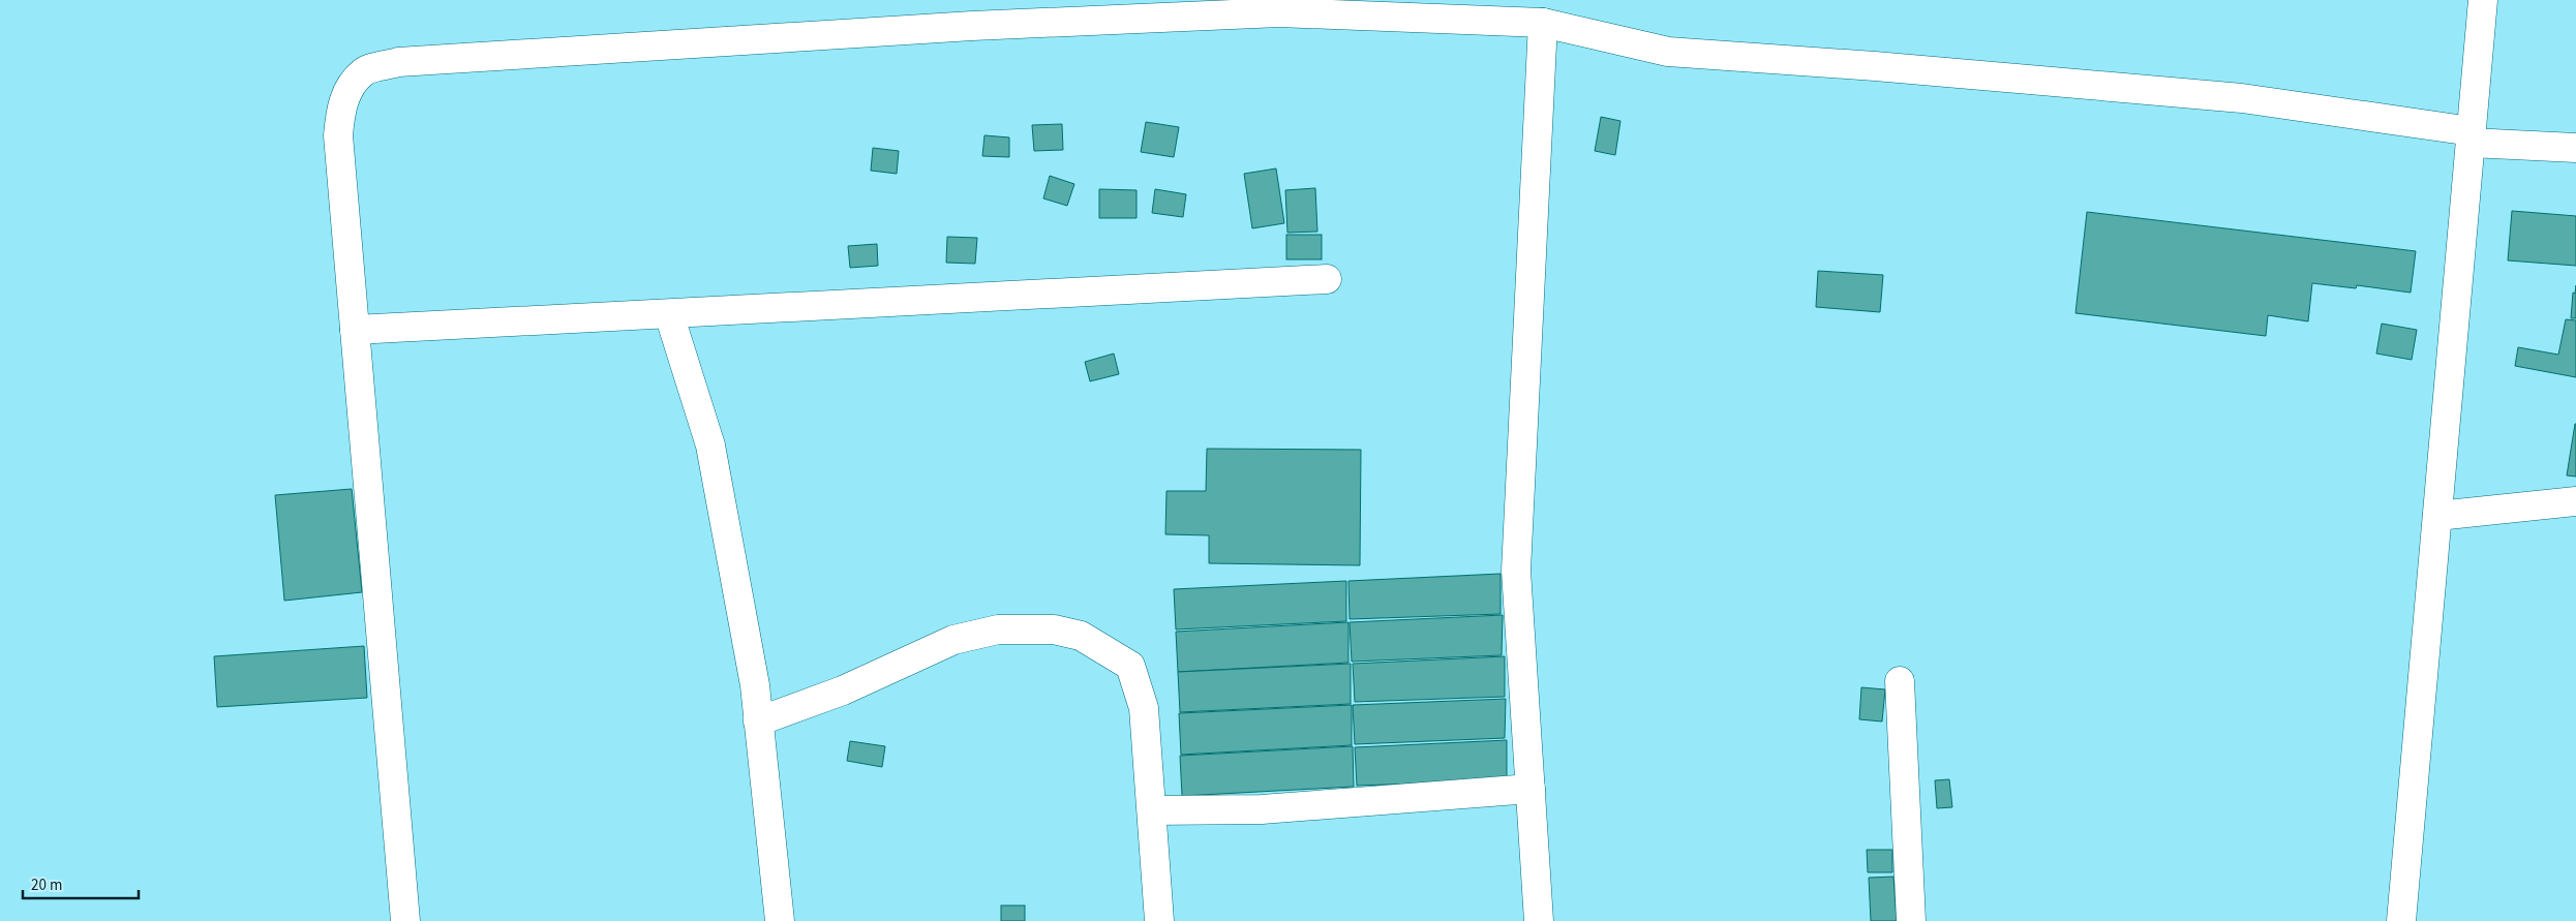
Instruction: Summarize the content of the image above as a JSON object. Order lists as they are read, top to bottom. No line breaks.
{"scale_bar":"20 m"}
